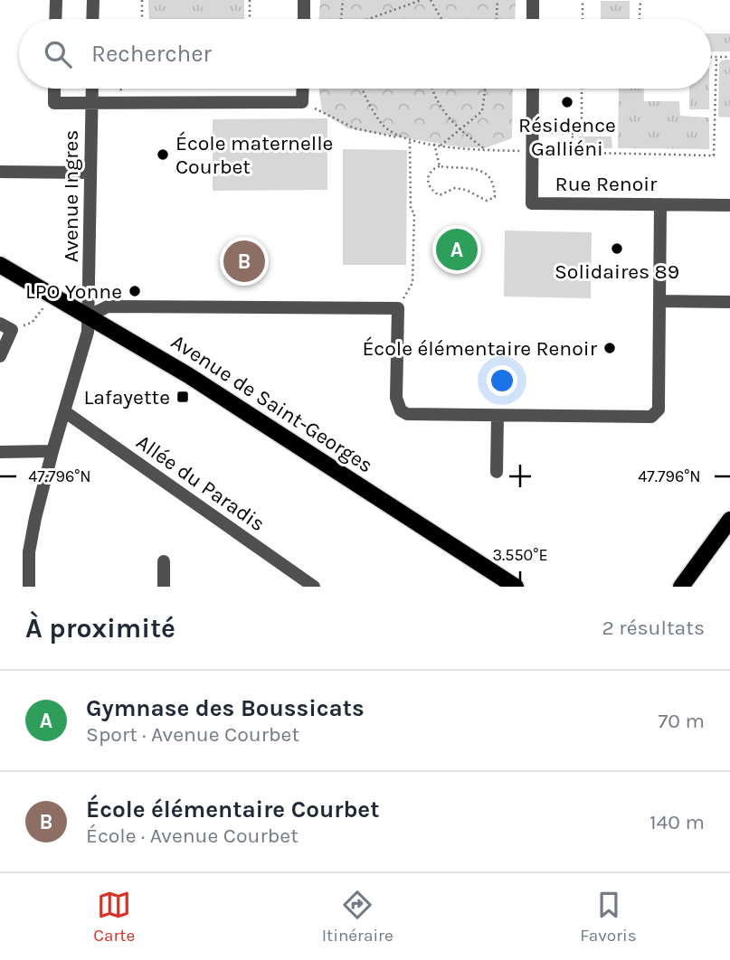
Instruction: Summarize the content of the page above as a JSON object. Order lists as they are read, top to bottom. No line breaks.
{"streets":{"main road":["Avenue de Saint-Georges"],"street":["Rue Renoir","Avenue Ingres","Allée du Paradis"]},"crossings":[["Avenue Ingres","Avenue de Saint-Georges"],["Avenue Ingres","Allée du Paradis"]],"places":{"other":["Résidence Galliéni","École maternelle Courbet","Solidaires 89","LPO Yonne","École élémentaire Renoir"],"transit":["Lafayette"]},"page":{"search":"Rechercher","pins":["A","B"],"heading":["À proximité","2 résultats"],"list":[{"mark":"A","name":"Gymnase des Boussicats","note":"Sport · Avenue Courbet","value":"70 m"},{"mark":"B","name":"École élémentaire Courbet","note":"École · Avenue Courbet","value":"140 m"}],"nav":["Carte","Itinéraire","Favoris"]},"coordinates":["47.796°N","3.550°E"]}
